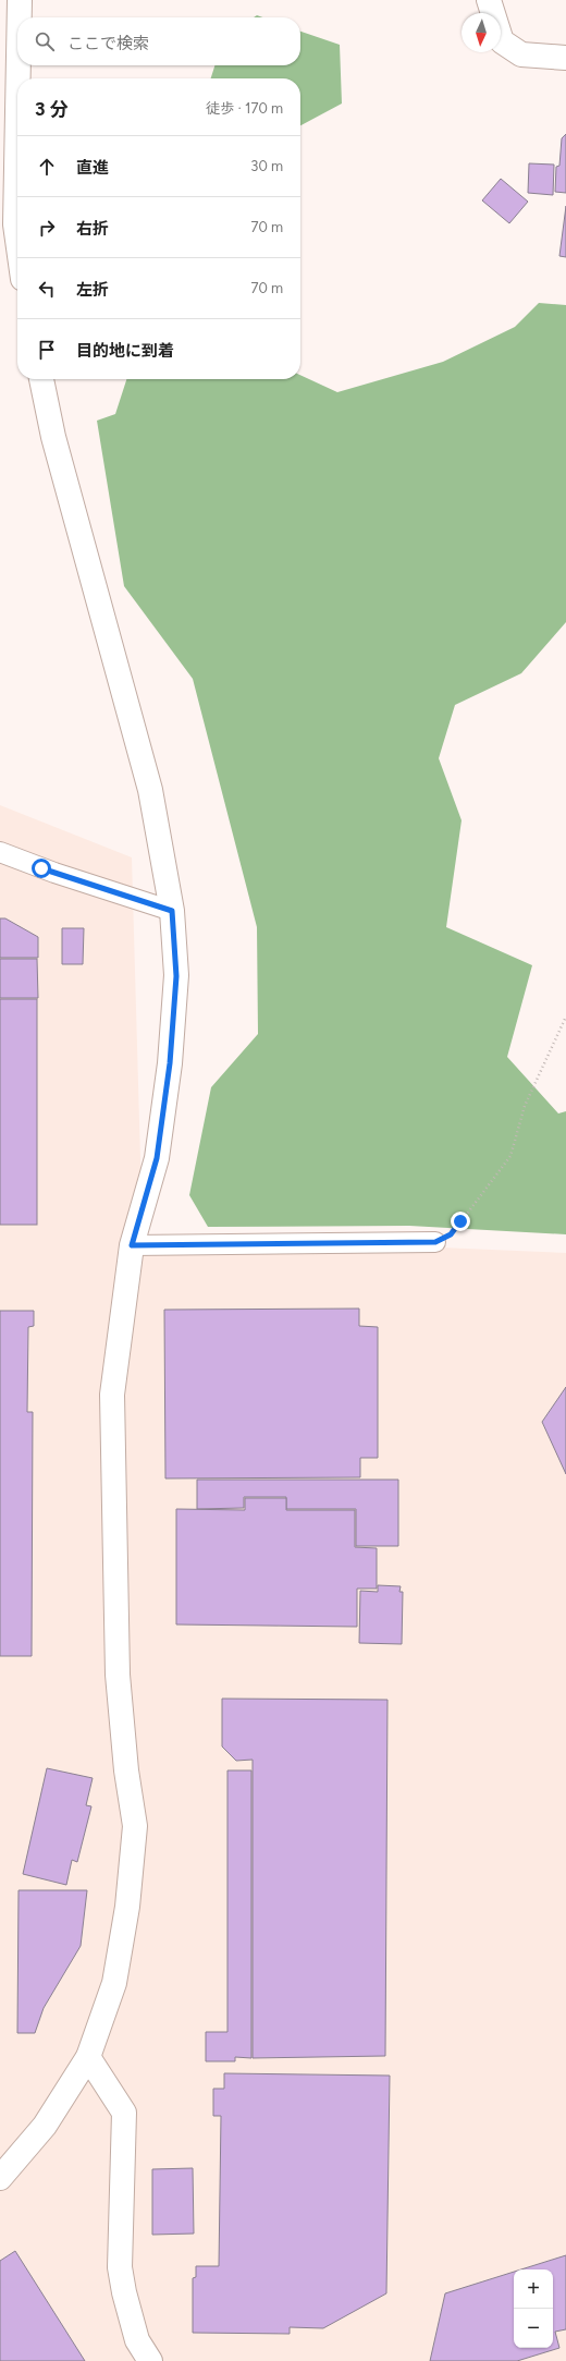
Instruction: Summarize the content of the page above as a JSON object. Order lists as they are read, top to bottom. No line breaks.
{"north":"bottom","page":{"search":"ここで検索","heading":["3 分","徒歩 · 170 m"],"list":[["直進","30 m"],["右折","70 m"],["左折","70 m"],"目的地に到着"],"map_buttons":["+","−"]}}
